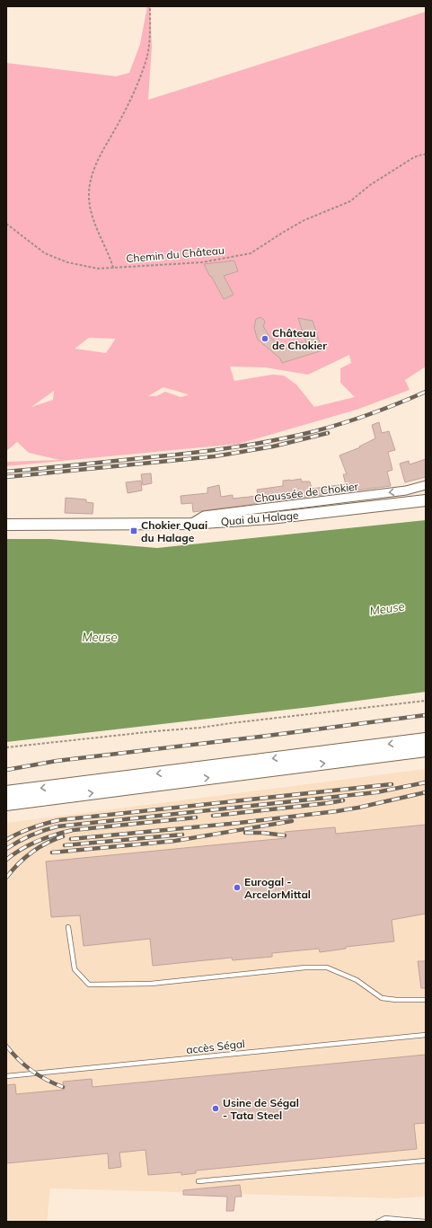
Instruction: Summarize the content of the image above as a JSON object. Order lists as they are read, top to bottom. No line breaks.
{"streets":{"main road":["Quai du Halage"],"street":["Chaussée de Chokier"],"lane":["accès Ségal"],"path":["Chemin du Château"]},"crossings":[["Chaussée de Chokier","Quai du Halage"]],"one_way":["Chaussée de Chokier"],"water":["Meuse"],"places":{"other":["Château de Chokier","Eurogal - ArcelorMittal","Usine de Ségal - Tata Steel"],"transit":["Chokier Quai du Halage"]}}
